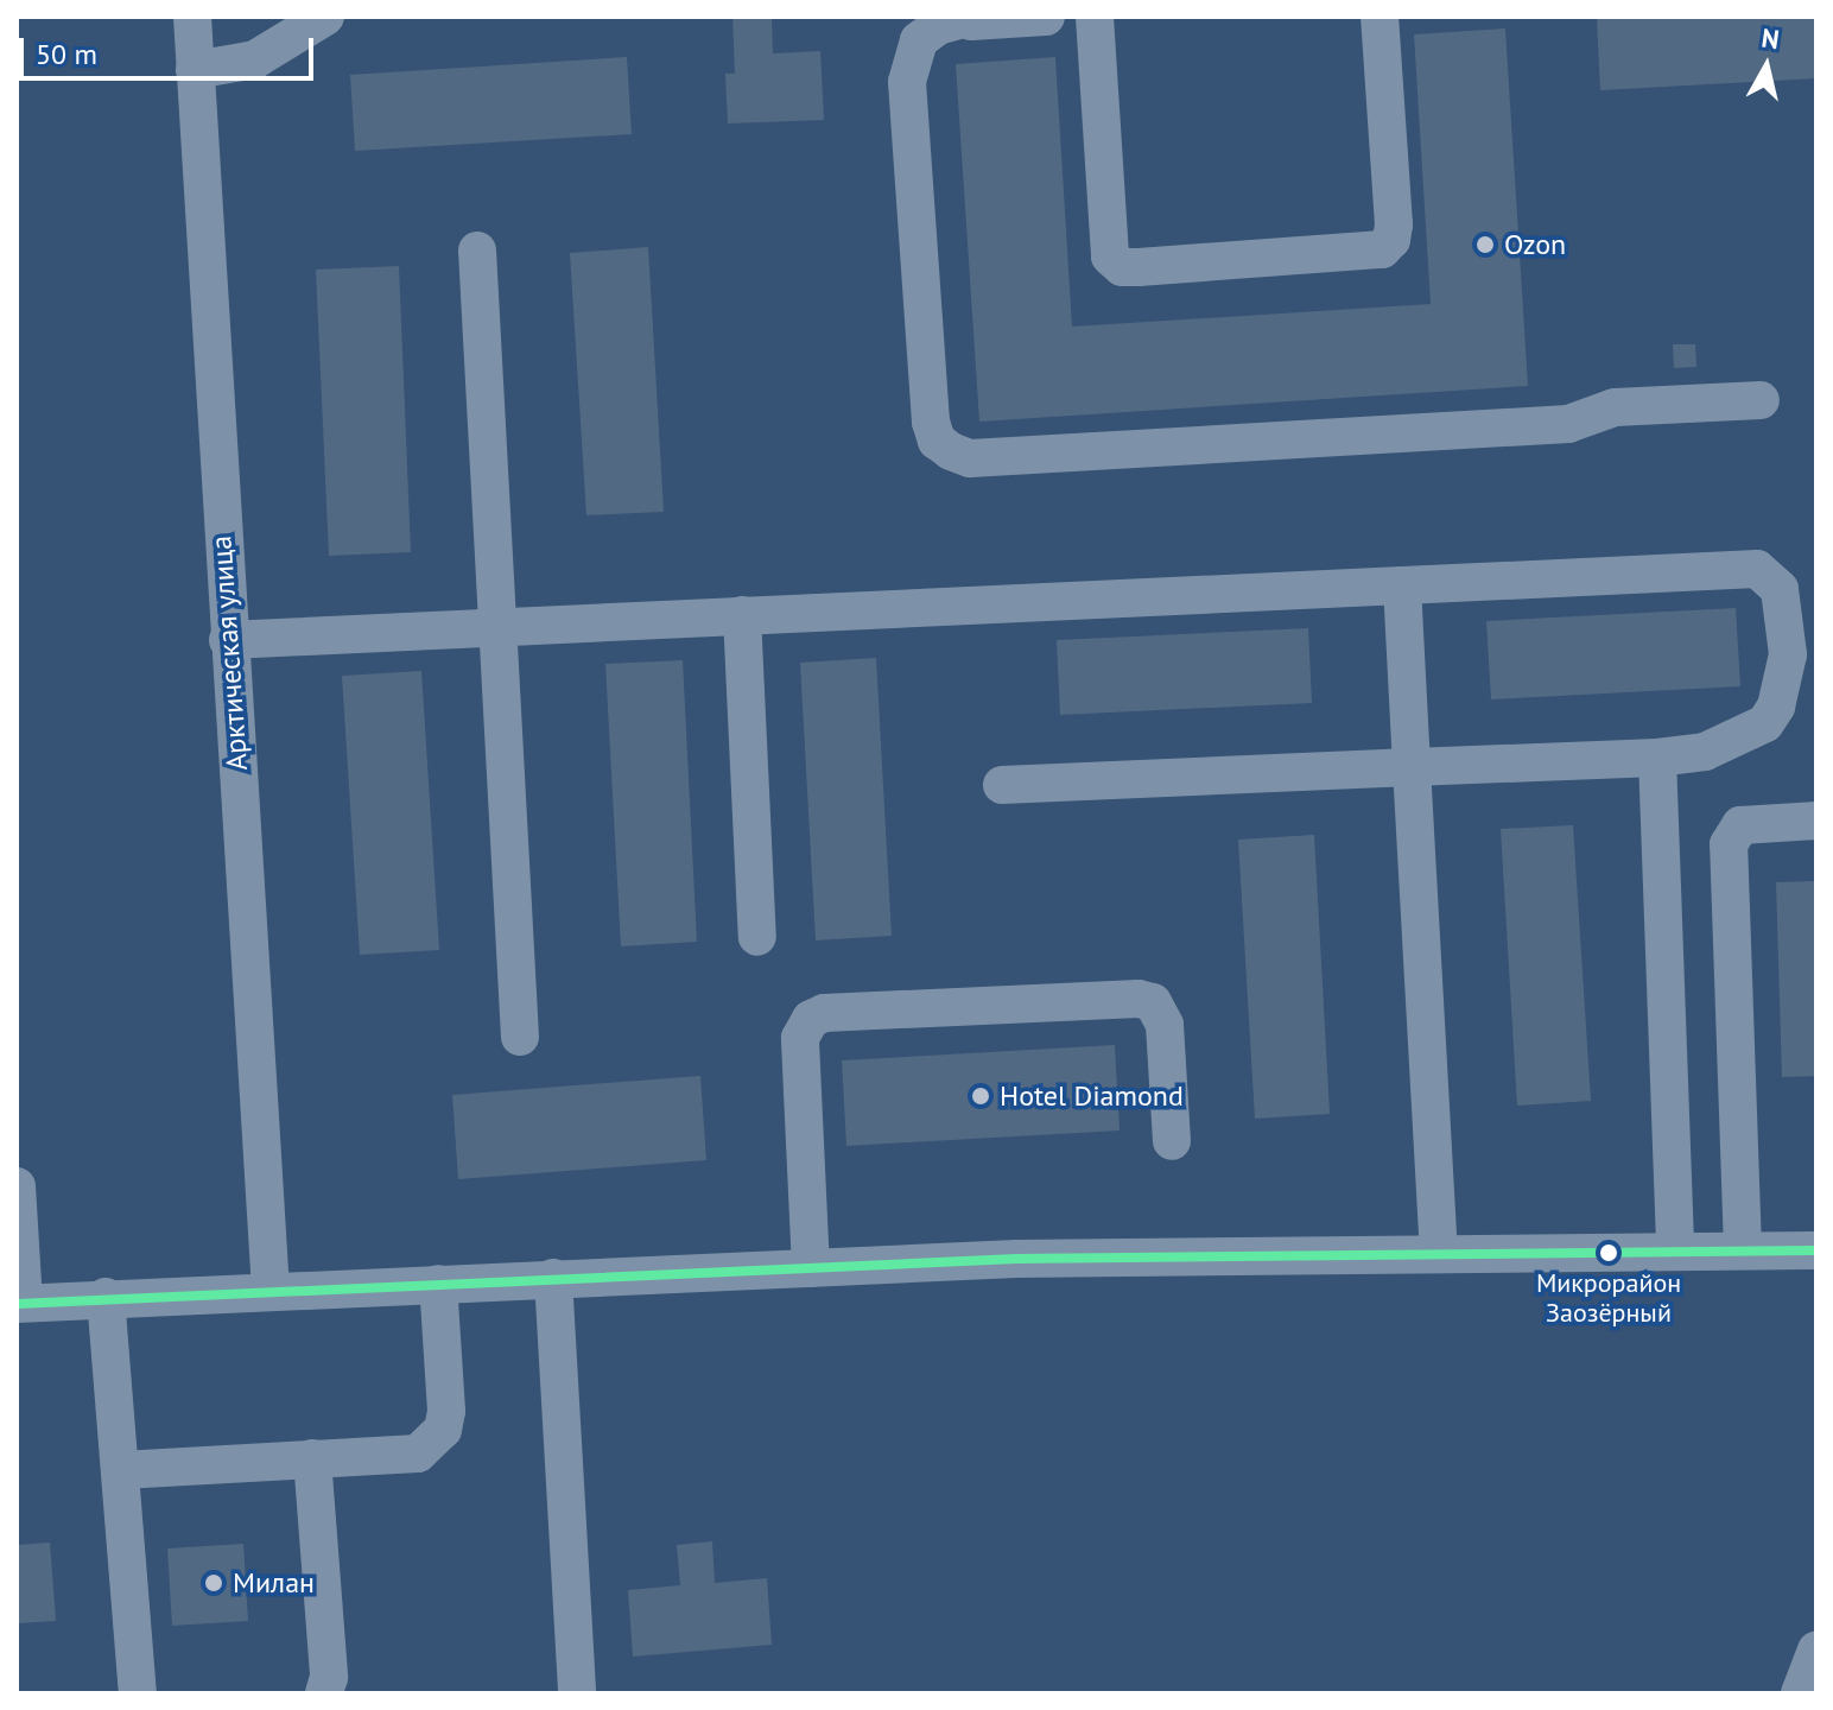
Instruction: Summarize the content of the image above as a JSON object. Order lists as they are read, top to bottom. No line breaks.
{"streets":{"street":["Арктическая улица"]},"places":["Ozon","Hotel Diamond","Микрорайон Заозёрный","Милан"],"scale_bar":"50 m","north":"top"}
